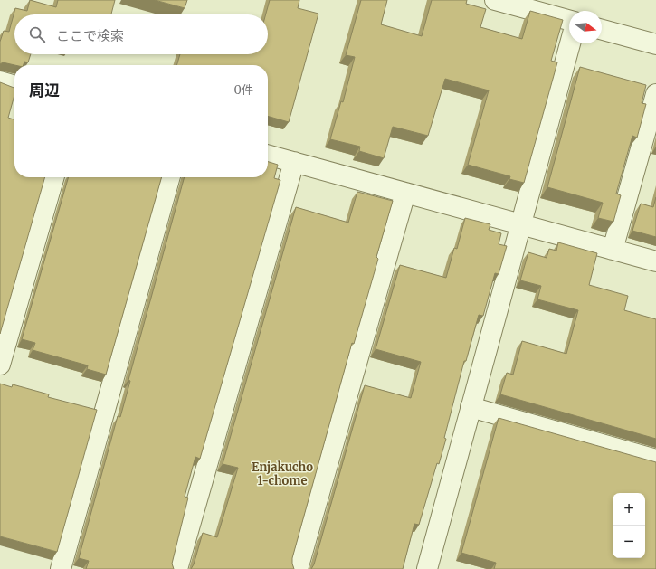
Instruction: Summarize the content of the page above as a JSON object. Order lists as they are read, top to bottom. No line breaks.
{"districts":["Enjakucho 1-chome"],"north":"right","page":{"search":"ここで検索","heading":["周辺","0件"],"map_buttons":["+","−"]}}
